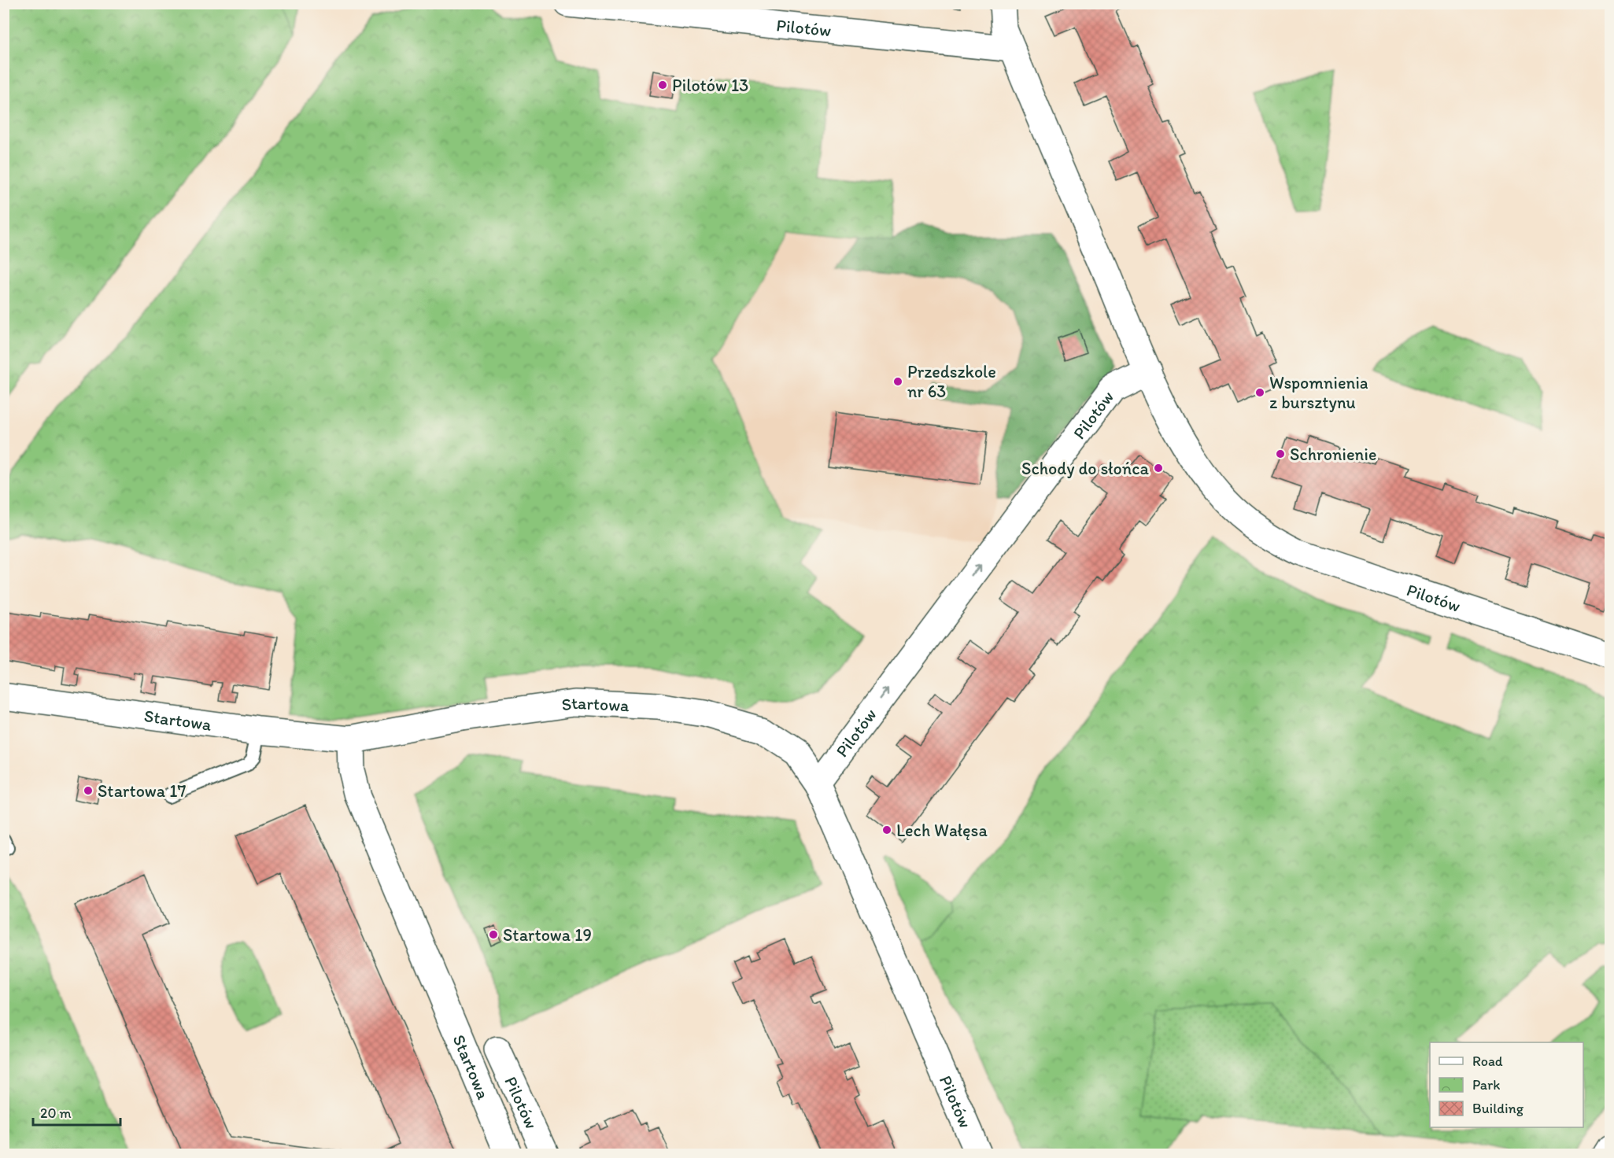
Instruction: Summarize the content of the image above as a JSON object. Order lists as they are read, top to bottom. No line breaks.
{"streets":{"street":["Pilotów","Startowa"]},"crossings":[["Pilotów","Startowa"]],"places":["Pilotów 13","Przedszkole nr 63","Wspomnienia z bursztynu","Schronienie","Schody do słońca","Startowa 17","Lech Wałęsa","Startowa 19"],"legend":["Road","Park","Building"],"scale_bar":"20 m"}
